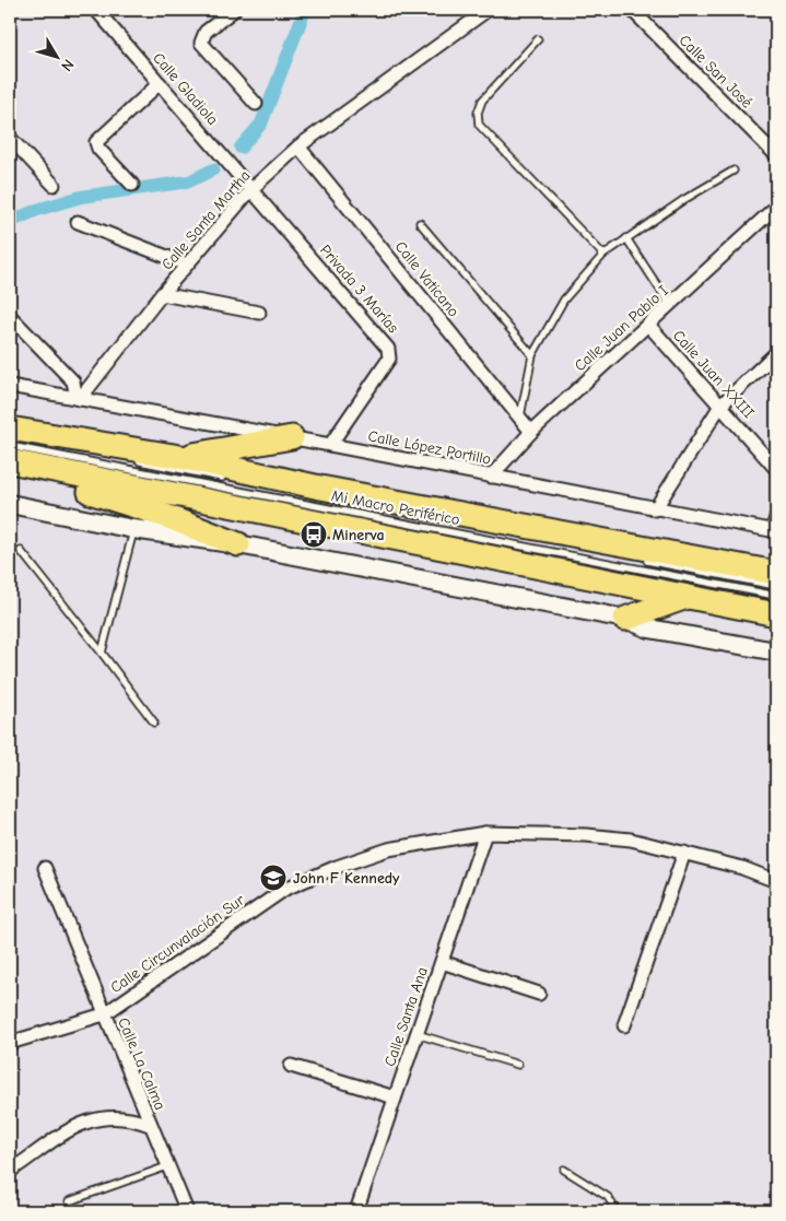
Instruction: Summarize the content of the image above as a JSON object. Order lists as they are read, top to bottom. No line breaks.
{"streets":{"street":["Calle San José","Calle Gladiola","Calle Santa Martha","Calle Vaticano","Privada 3 Marías","Calle Juan Pablo I","Calle Juan XXIII","Calle López Portillo","Calle Circunvalación Sur","Calle Santa Ana","Calle La Calma"],"lane":["Mi Macro Periférico"]},"crossings":[["Calle Gladiola","Calle Santa Martha"],["Calle Gladiola","Privada 3 Marías"],["Calle Santa Martha","Calle Vaticano"],["Calle Santa Martha","Privada 3 Marías"],["Calle Santa Martha","Calle López Portillo"],["Calle Vaticano","Calle Juan Pablo I"],["Privada 3 Marías","Calle López Portillo"],["Calle Juan Pablo I","Calle Juan XXIII"],["Calle Juan Pablo I","Calle López Portillo"],["Calle Circunvalación Sur","Calle Santa Ana"],["Calle Circunvalación Sur","Calle La Calma"]],"places":{"bus stop":["Minerva"],"school or university":["John F Kennedy"]},"north":"bottom right"}
